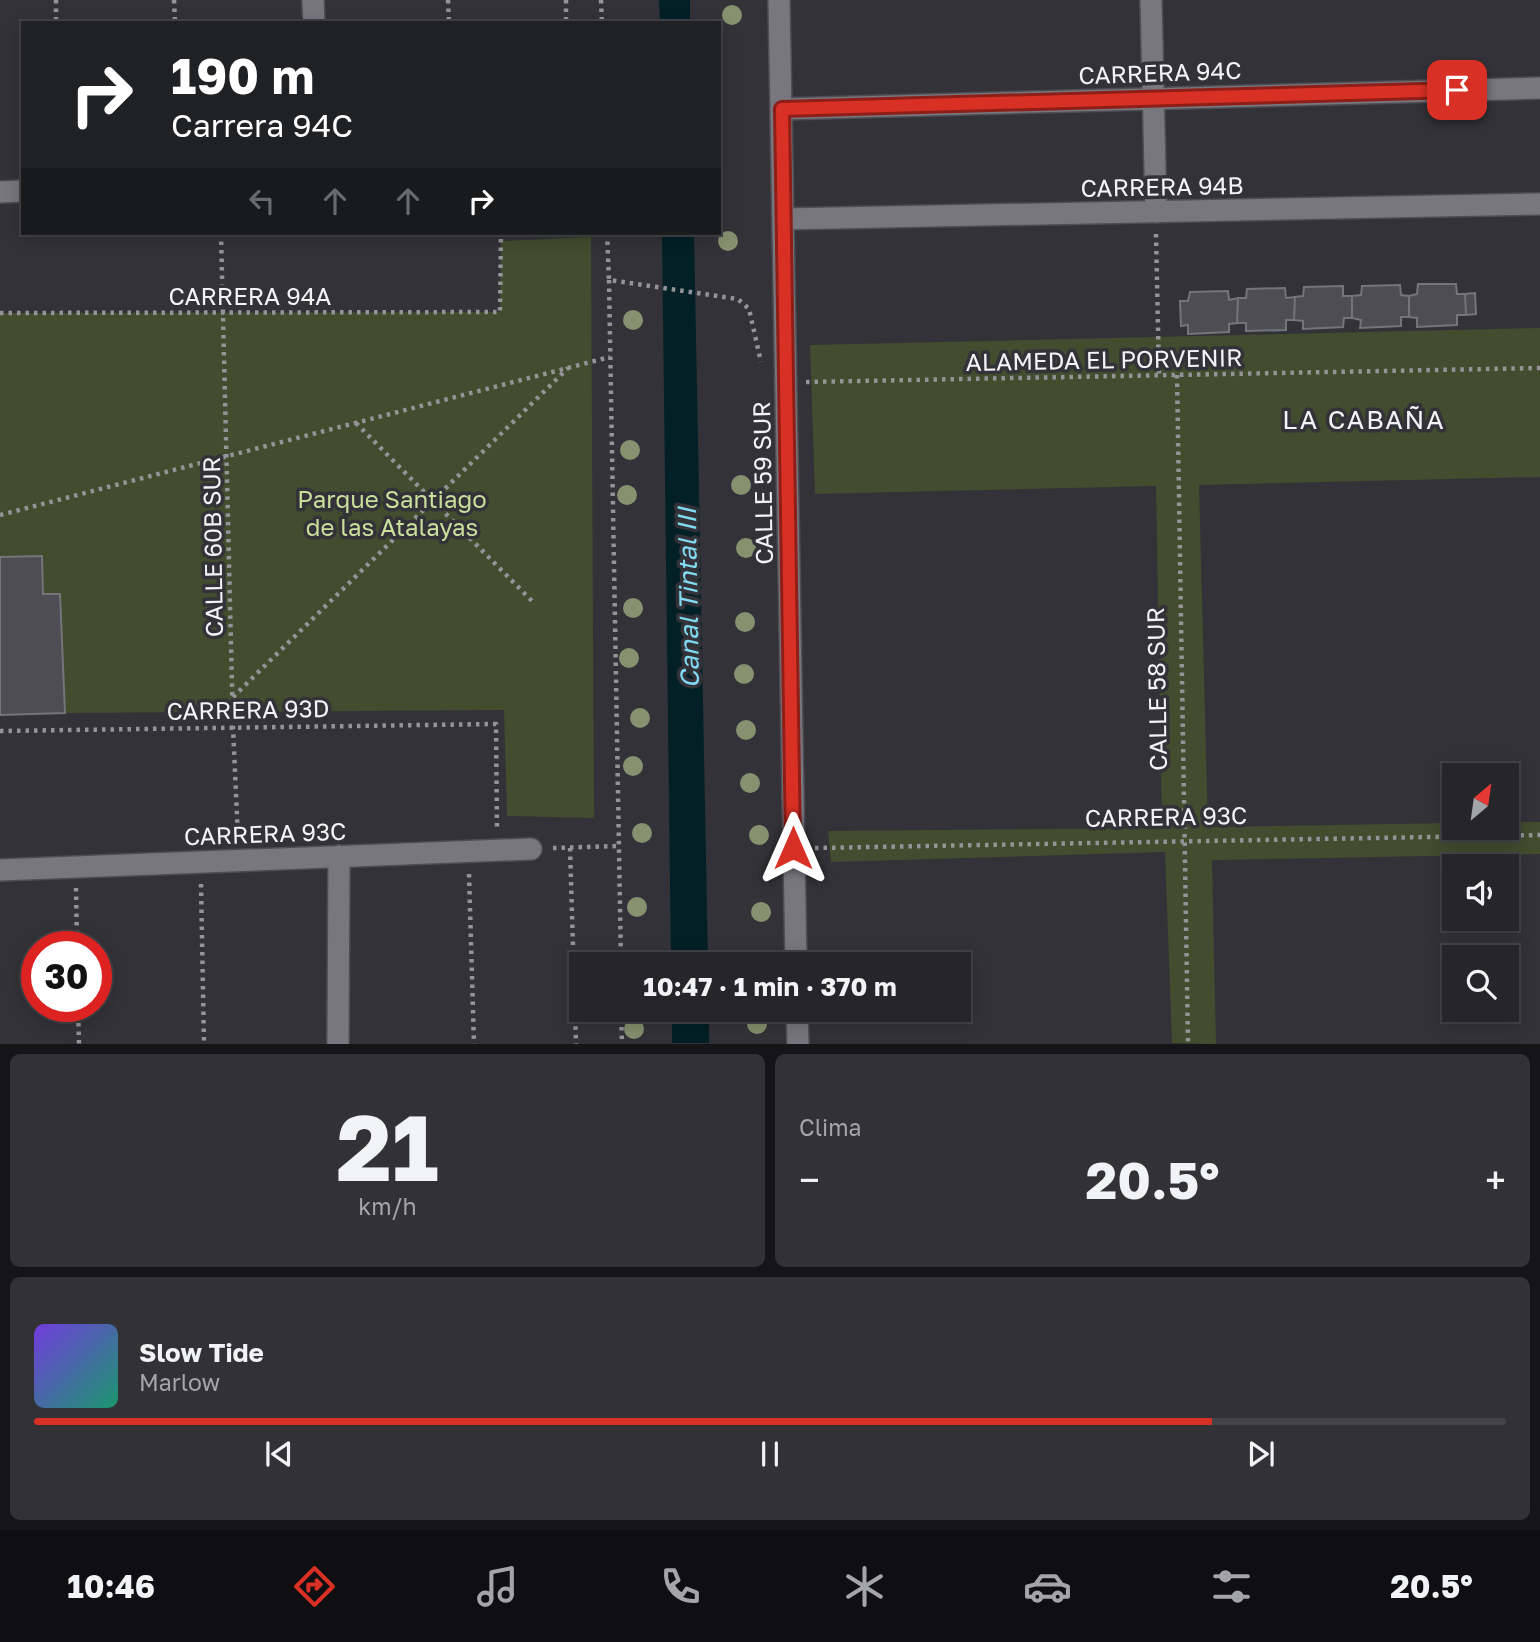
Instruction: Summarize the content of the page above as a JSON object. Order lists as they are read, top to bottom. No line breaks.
{"streets":{"street":["CARRERA 94C","CARRERA 94B","CALLE 59 SUR","CARRERA 93C"],"path":["CARRERA 94A","ALAMEDA EL PORVENIR","CALLE 60B SUR","CALLE 58 SUR","CARRERA 93D"]},"crossings":[["CARRERA 94C","CALLE 59 SUR"],["CARRERA 94B","CALLE 59 SUR"],["CARRERA 94A","CALLE 60B SUR"],["ALAMEDA EL PORVENIR","CALLE 59 SUR"],["ALAMEDA EL PORVENIR","CALLE 58 SUR"],["CALLE 59 SUR","CARRERA 93C"],["CALLE 60B SUR","CARRERA 93D"],["CALLE 60B SUR","CARRERA 93C"],["CALLE 58 SUR","CARRERA 93C"],["CARRERA 93D","CARRERA 93C"]],"districts":["LA CABAÑA"],"water":["Canal Tintal III"],"parks":["Parque Santiago de las Atalayas"],"north":"top right","page":{"turn":["190 m","Carrera 94C"],"limit":"30","trip":"10:47 · 1 min · 370 m","tile":[["21","km/h"],"Clima"],"heat":["−","20.5°","+"],"song":["Slow Tide","Marlow"],"tabs":["10:46","20.5°"]}}
